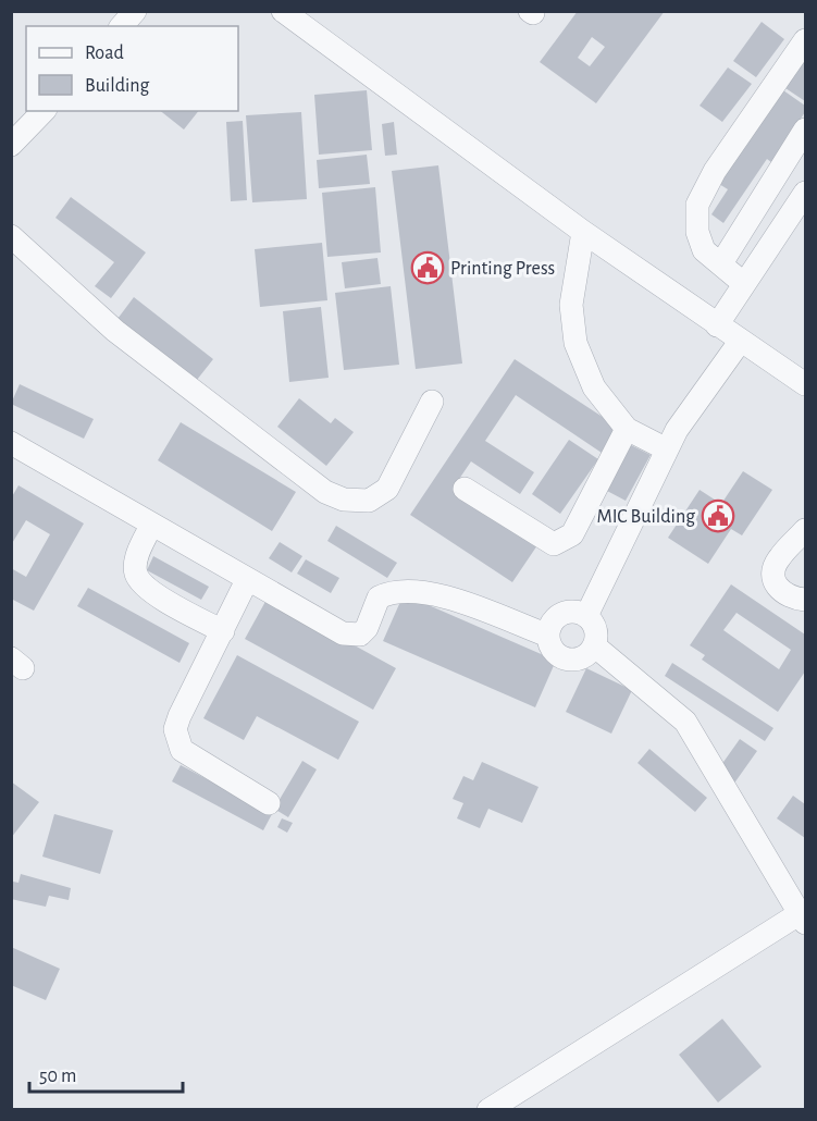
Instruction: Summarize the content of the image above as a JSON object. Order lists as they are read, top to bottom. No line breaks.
{"places":{"public building":["Printing Press","MIC Building"]},"legend":["Road","Building"],"scale_bar":"50 m"}
